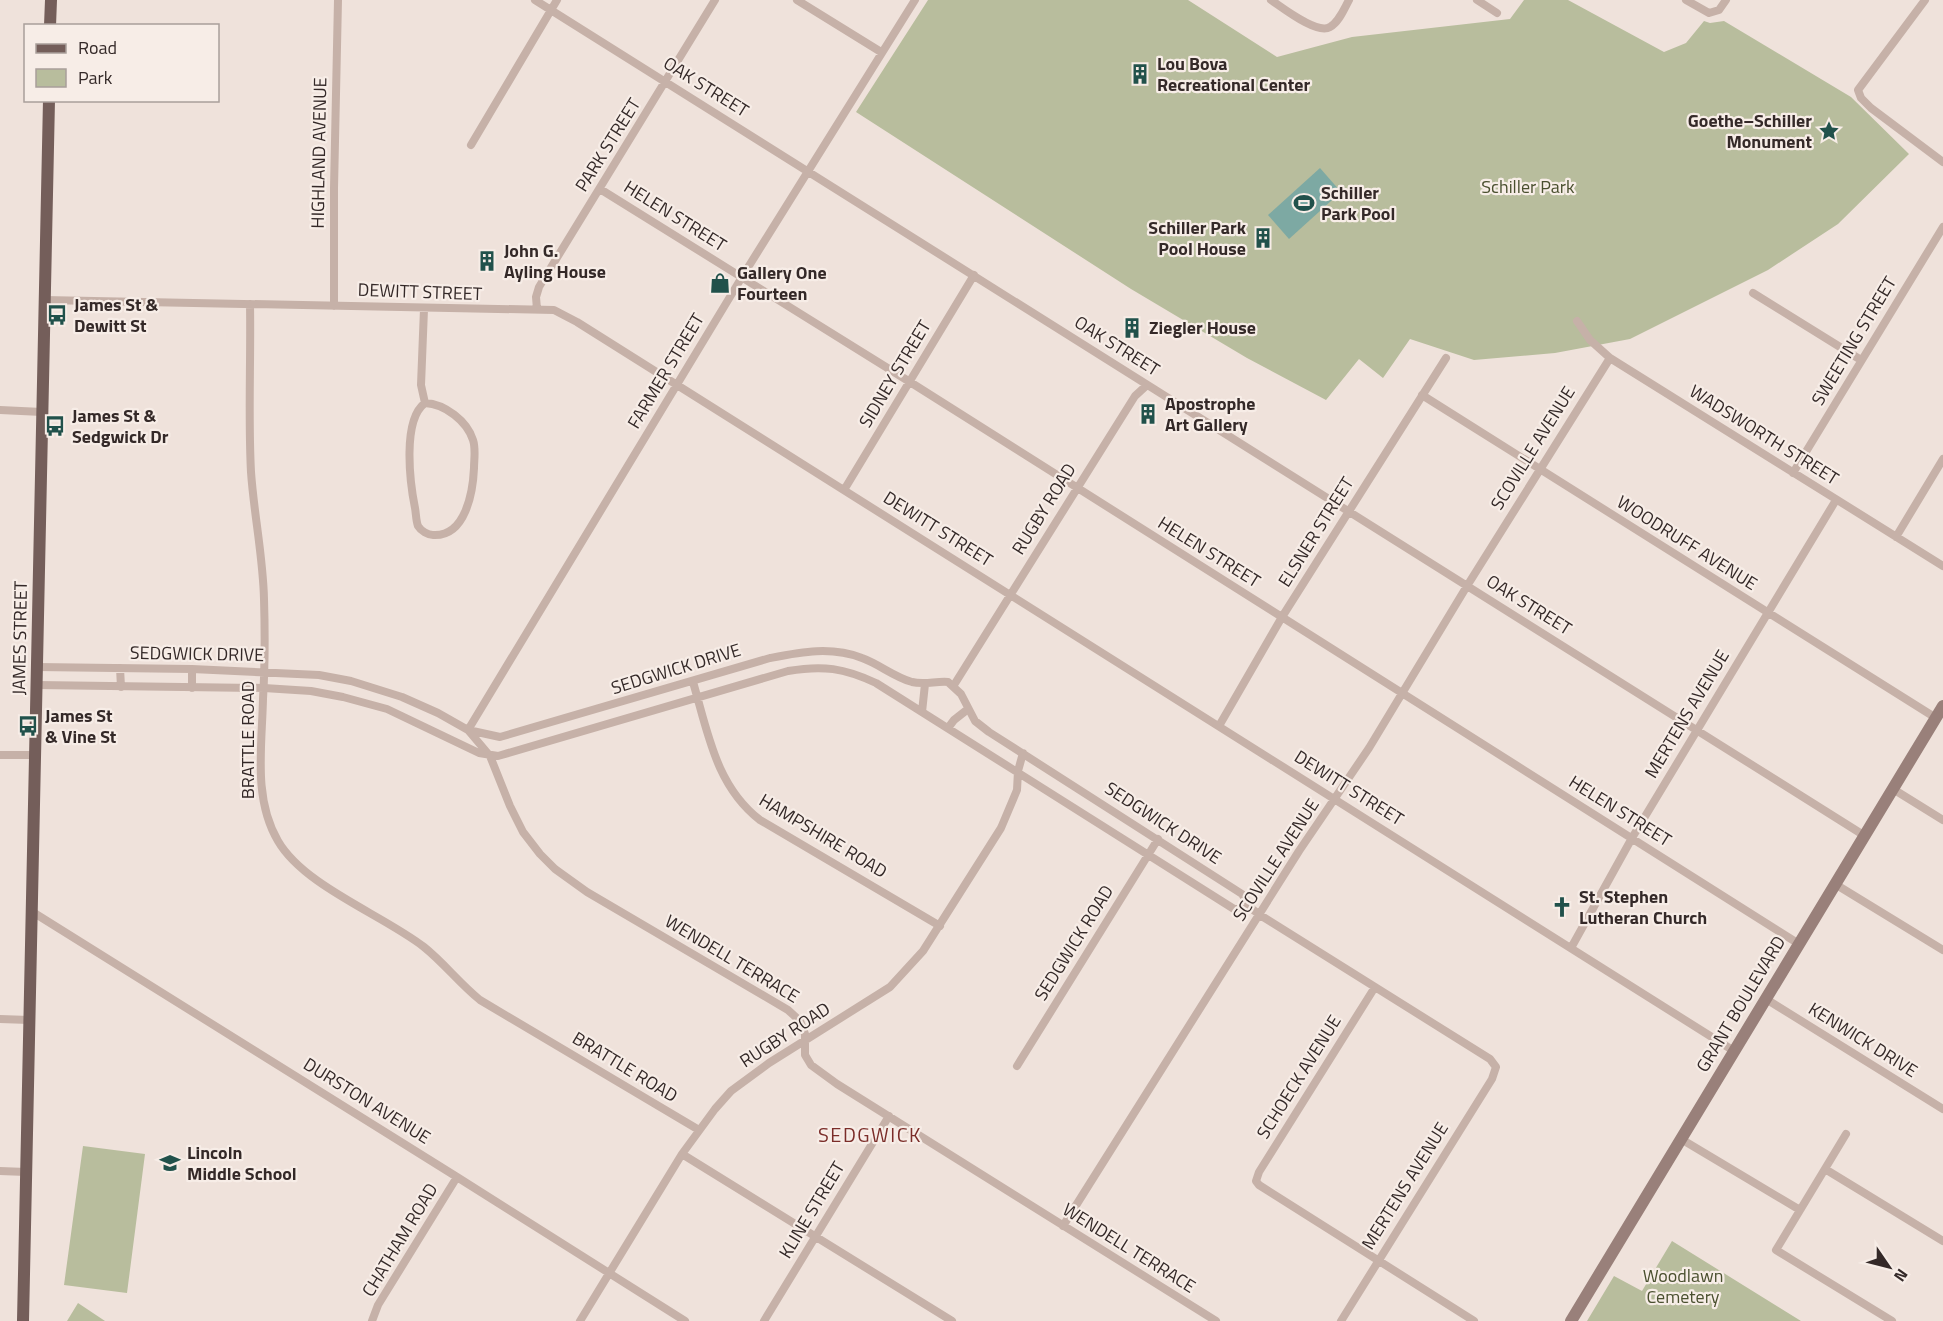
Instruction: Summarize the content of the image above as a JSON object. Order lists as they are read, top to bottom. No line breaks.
{"streets":{"main road":["JAMES STREET"],"street":["OAK STREET","PARK STREET","HIGHLAND AVENUE","HELEN STREET","DEWITT STREET","SWEETING STREET","FARMER STREET","SIDNEY STREET","WADSWORTH STREET","SCOVILLE AVENUE","RUGBY ROAD","ELSNER STREET","WOODRUFF AVENUE","SEDGWICK DRIVE","MERTENS AVENUE","BRATTLE ROAD","HAMPSHIRE ROAD","SEDGWICK ROAD","WENDELL TERRACE","GRANT BOULEVARD","KENWICK DRIVE","SCHOECK AVENUE","DURSTON AVENUE","KLINE STREET","CHATHAM ROAD"]},"crossings":[["OAK STREET","PARK STREET"],["OAK STREET","FARMER STREET"],["OAK STREET","SIDNEY STREET"],["OAK STREET","SCOVILLE AVENUE"],["OAK STREET","RUGBY ROAD"],["OAK STREET","ELSNER STREET"],["OAK STREET","MERTENS AVENUE"],["OAK STREET","GRANT BOULEVARD"],["PARK STREET","HELEN STREET"],["PARK STREET","DEWITT STREET"],["HIGHLAND AVENUE","DEWITT STREET"],["HELEN STREET","FARMER STREET"],["HELEN STREET","SIDNEY STREET"],["HELEN STREET","SCOVILLE AVENUE"],["HELEN STREET","RUGBY ROAD"],["HELEN STREET","ELSNER STREET"],["HELEN STREET","MERTENS AVENUE"],["HELEN STREET","GRANT BOULEVARD"],["DEWITT STREET","FARMER STREET"],["DEWITT STREET","SIDNEY STREET"],["DEWITT STREET","SCOVILLE AVENUE"],["DEWITT STREET","RUGBY ROAD"],["DEWITT STREET","ELSNER STREET"],["DEWITT STREET","JAMES STREET"],["DEWITT STREET","MERTENS AVENUE"],["DEWITT STREET","BRATTLE ROAD"],["DEWITT STREET","GRANT BOULEVARD"],["SWEETING STREET","WADSWORTH STREET"],["FARMER STREET","SEDGWICK DRIVE"],["FARMER STREET","WENDELL TERRACE"],["WADSWORTH STREET","SCOVILLE AVENUE"],["WADSWORTH STREET","MERTENS AVENUE"],["SCOVILLE AVENUE","WOODRUFF AVENUE"],["SCOVILLE AVENUE","SEDGWICK DRIVE"],["SCOVILLE AVENUE","WENDELL TERRACE"],["RUGBY ROAD","SEDGWICK DRIVE"],["RUGBY ROAD","BRATTLE ROAD"],["RUGBY ROAD","HAMPSHIRE ROAD"],["RUGBY ROAD","WENDELL TERRACE"],["RUGBY ROAD","DURSTON AVENUE"],["ELSNER STREET","WOODRUFF AVENUE"],["WOODRUFF AVENUE","MERTENS AVENUE"],["WOODRUFF AVENUE","GRANT BOULEVARD"],["JAMES STREET","SEDGWICK DRIVE"],["JAMES STREET","DURSTON AVENUE"],["SEDGWICK DRIVE","MERTENS AVENUE"],["SEDGWICK DRIVE","BRATTLE ROAD"],["SEDGWICK DRIVE","HAMPSHIRE ROAD"],["SEDGWICK DRIVE","SEDGWICK ROAD"],["SEDGWICK DRIVE","WENDELL TERRACE"],["SEDGWICK DRIVE","SCHOECK AVENUE"],["MERTENS AVENUE","SCHOECK AVENUE"],["WENDELL TERRACE","KLINE STREET"],["GRANT BOULEVARD","KENWICK DRIVE"],["DURSTON AVENUE","CHATHAM ROAD"]],"districts":["SEDGWICK"],"parks":["Schiller Park","Woodlawn Cemetery"],"places":{"building":["Lou Bova Recreational Center","Schiller Park Pool House","John G. Ayling House","Ziegler House","Apostrophe Art Gallery"],"place":["Goethe–Schiller Monument"],"sports":["Schiller Park Pool"],"shop":["Gallery One Fourteen"],"bus stop":["James St & Dewitt St","James St & Sedgwick Dr","James St & Vine St"],"church":["St. Stephen Lutheran Church"],"school or university":["Lincoln Middle School"]},"legend":["Road","Park"],"north":"bottom right"}
